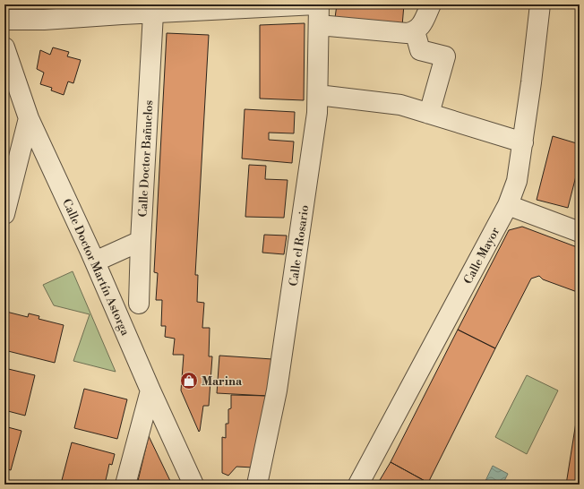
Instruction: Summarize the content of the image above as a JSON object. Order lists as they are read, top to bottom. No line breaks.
{"streets":{"street":["Calle Doctor Bañuelos","Calle el Rosario","Calle Mayor","Calle Doctor Martín Astorga"]},"places":{"shop":["Marina"]}}
